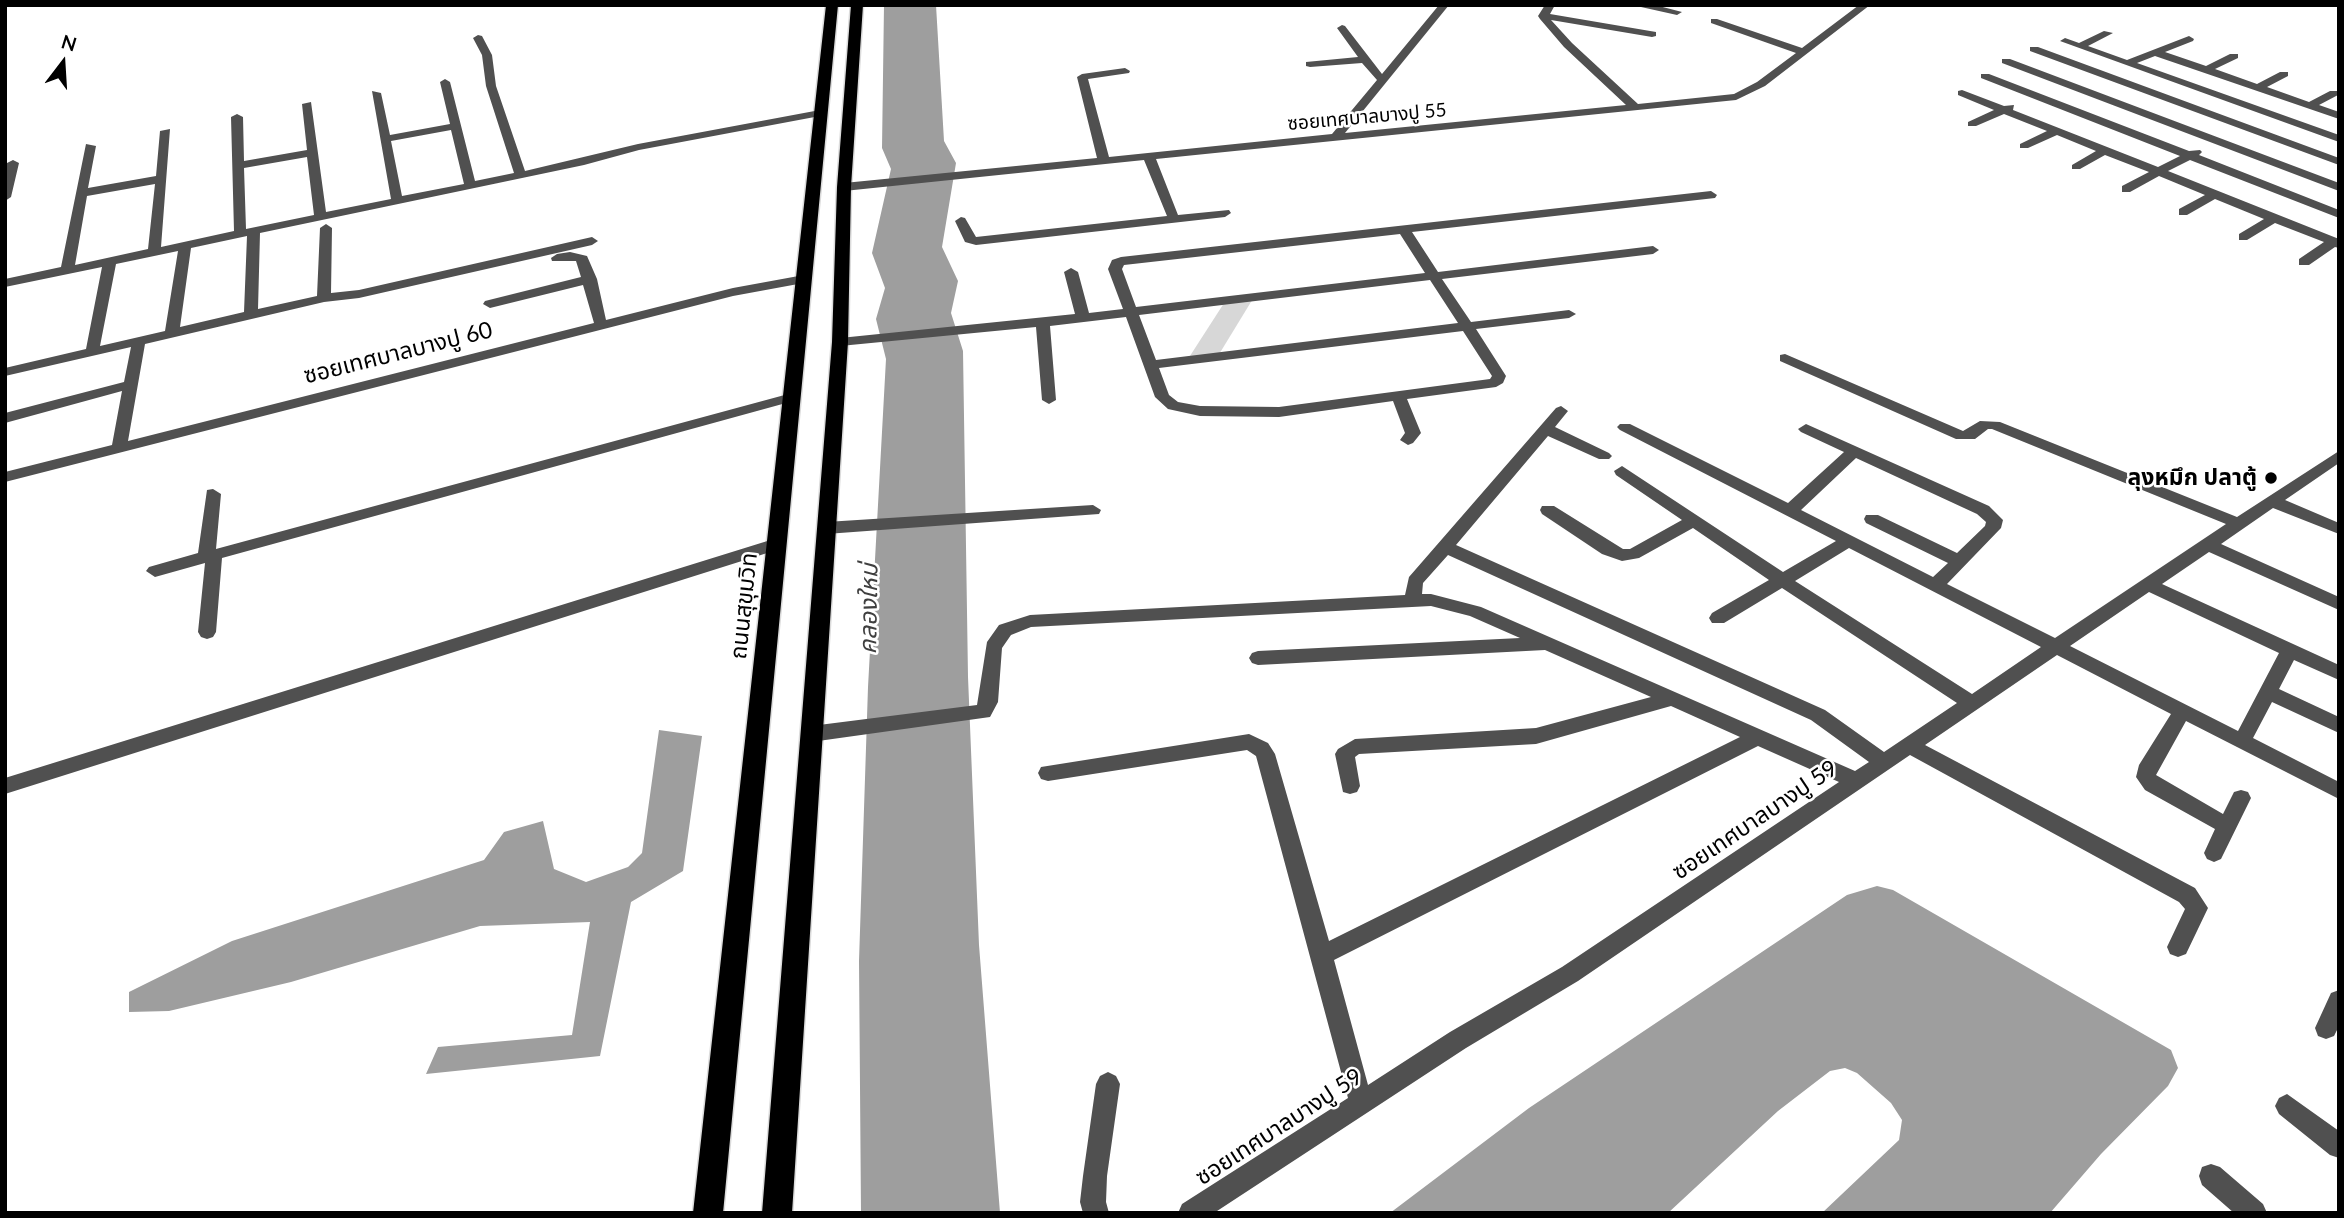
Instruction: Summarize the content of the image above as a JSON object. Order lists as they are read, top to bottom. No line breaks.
{"streets":{"highway":["ถนนสุขุมวิท"],"street":["ซอยเทศบาลบางปู 55","ซอยเทศบาลบางปู 60","ซอยเทศบาลบางปู 59"]},"crossings":[["ซอยเทศบาลบางปู 60","ถนนสุขุมวิท"]],"water":["คลองใหม่"],"places":["ลุงหมึก ปลาตู้"],"north":"top"}
